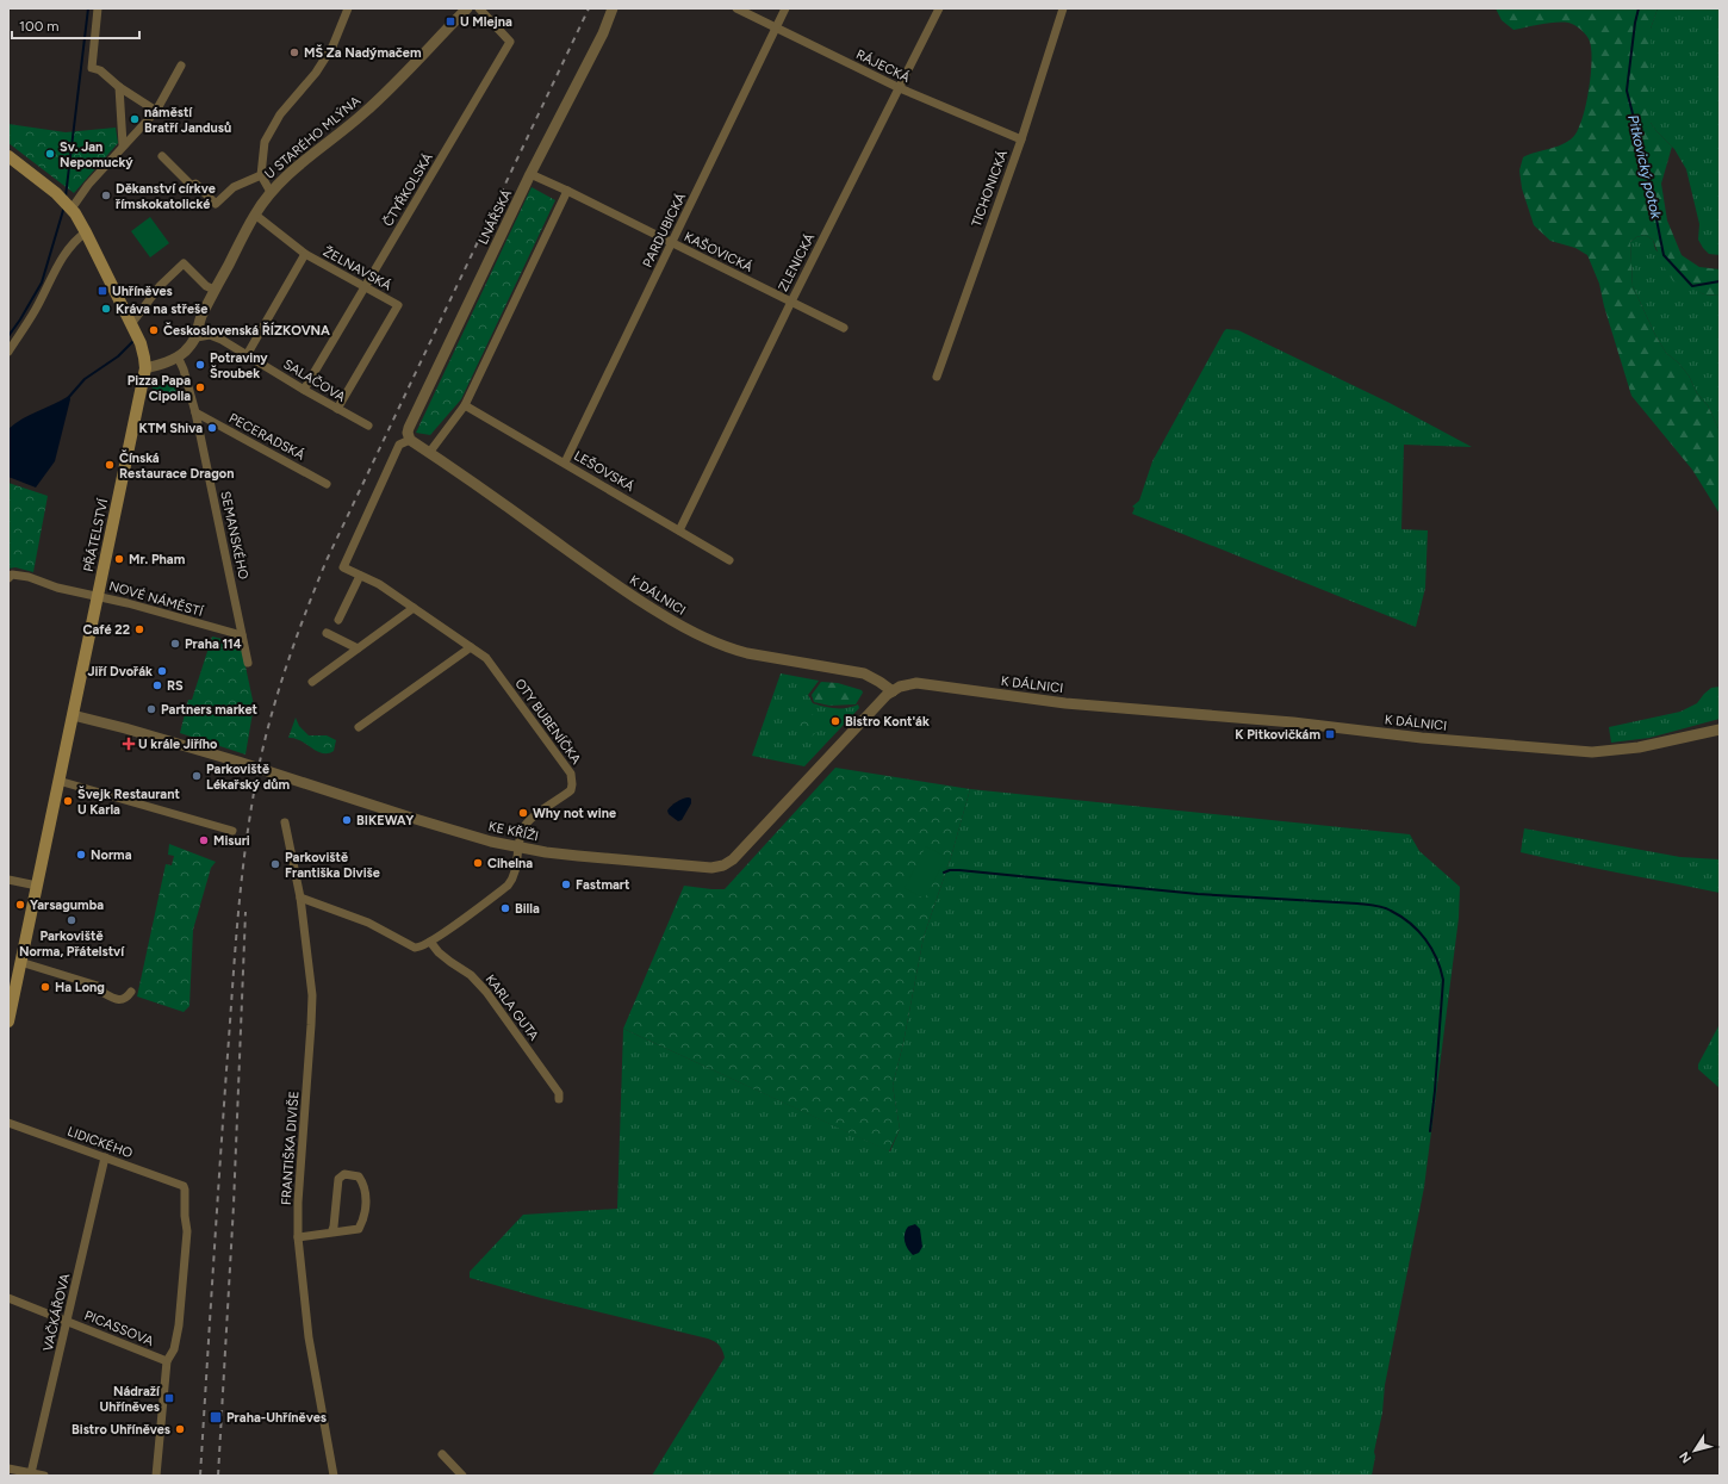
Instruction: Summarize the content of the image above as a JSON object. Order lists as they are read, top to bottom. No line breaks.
{"streets":{"main road":["PŘÁTELSTVÍ"],"street":["RÁJECKÁ","U STARÉHO MLÝNA","TICHONICKÁ","ČTYŘKOLSKÁ","LNÁŘSKÁ","PARDUBICKÁ","KAŠOVICKÁ","ZLENICKÁ","ŽELNAVSKÁ","SALAČOVA","PECERADSKÁ","LEŠOVSKÁ","SEMANSKÉHO","K DÁLNICI","NOVÉ NÁMĚSTÍ","OTY BUBENÍČKA","KE KŘÍŽI","KARLA GUTA","LIDICKÉHO","FRANTIŠKA DIVIŠE","VAČKÁŘOVA","PICASSOVA"]},"crossings":[["RÁJECKÁ","TICHONICKÁ"],["RÁJECKÁ","PARDUBICKÁ"],["RÁJECKÁ","ZLENICKÁ"],["U STARÉHO MLÝNA","ŽELNAVSKÁ"],["U STARÉHO MLÝNA","SALAČOVA"],["ČTYŘKOLSKÁ","ŽELNAVSKÁ"],["ČTYŘKOLSKÁ","SALAČOVA"],["LNÁŘSKÁ","KAŠOVICKÁ"],["LNÁŘSKÁ","K DÁLNICI"],["LNÁŘSKÁ","OTY BUBENÍČKA"],["PARDUBICKÁ","KAŠOVICKÁ"],["PARDUBICKÁ","LEŠOVSKÁ"],["KAŠOVICKÁ","ZLENICKÁ"],["ZLENICKÁ","LEŠOVSKÁ"],["ŽELNAVSKÁ","SALAČOVA"],["PECERADSKÁ","SEMANSKÉHO"],["PŘÁTELSTVÍ","NOVÉ NÁMĚSTÍ"],["PŘÁTELSTVÍ","KE KŘÍŽI"],["SEMANSKÉHO","NOVÉ NÁMĚSTÍ"],["K DÁLNICI","OTY BUBENÍČKA"],["K DÁLNICI","KE KŘÍŽI"],["OTY BUBENÍČKA","KE KŘÍŽI"],["LIDICKÉHO","VAČKÁŘOVA"],["LIDICKÉHO","PICASSOVA"],["VAČKÁŘOVA","PICASSOVA"]],"water":["Pitkovický potok"],"places":{"transit":["U Mlejna","Uhříněves","K Pitkovičkám","Nádraží Uhříněves","Praha-Uhříněves"],"other":["MŠ Za Nadýmačem","náměstí Bratří Jandusů","Sv. Jan Nepomucký","Děkanství církve římskokatolické","Kráva na střeše","Československá ŘÍZKOVNA","Potraviny Šroubek","Pizza Papa Cipolla","KTM Shiva","Čínská Restaurace Dragon","Mr. Pham","Café 22","Praha 114","Jiří Dvořák","RS","Partners market","Bistro Kont'ák","Parkoviště Lékařský dům","Švejk Restaurant U Karla","Why not wine","BIKEWAY","Misuri","Norma","Cihelna","Parkoviště Františka Diviše","Fastmart","Yarsagumba","Billa","Parkoviště Norma, Přátelství","Ha Long","Bistro Uhříněves"],"health":["U krále Jiřího"]},"scale_bar":"100 m","north":"bottom left"}
